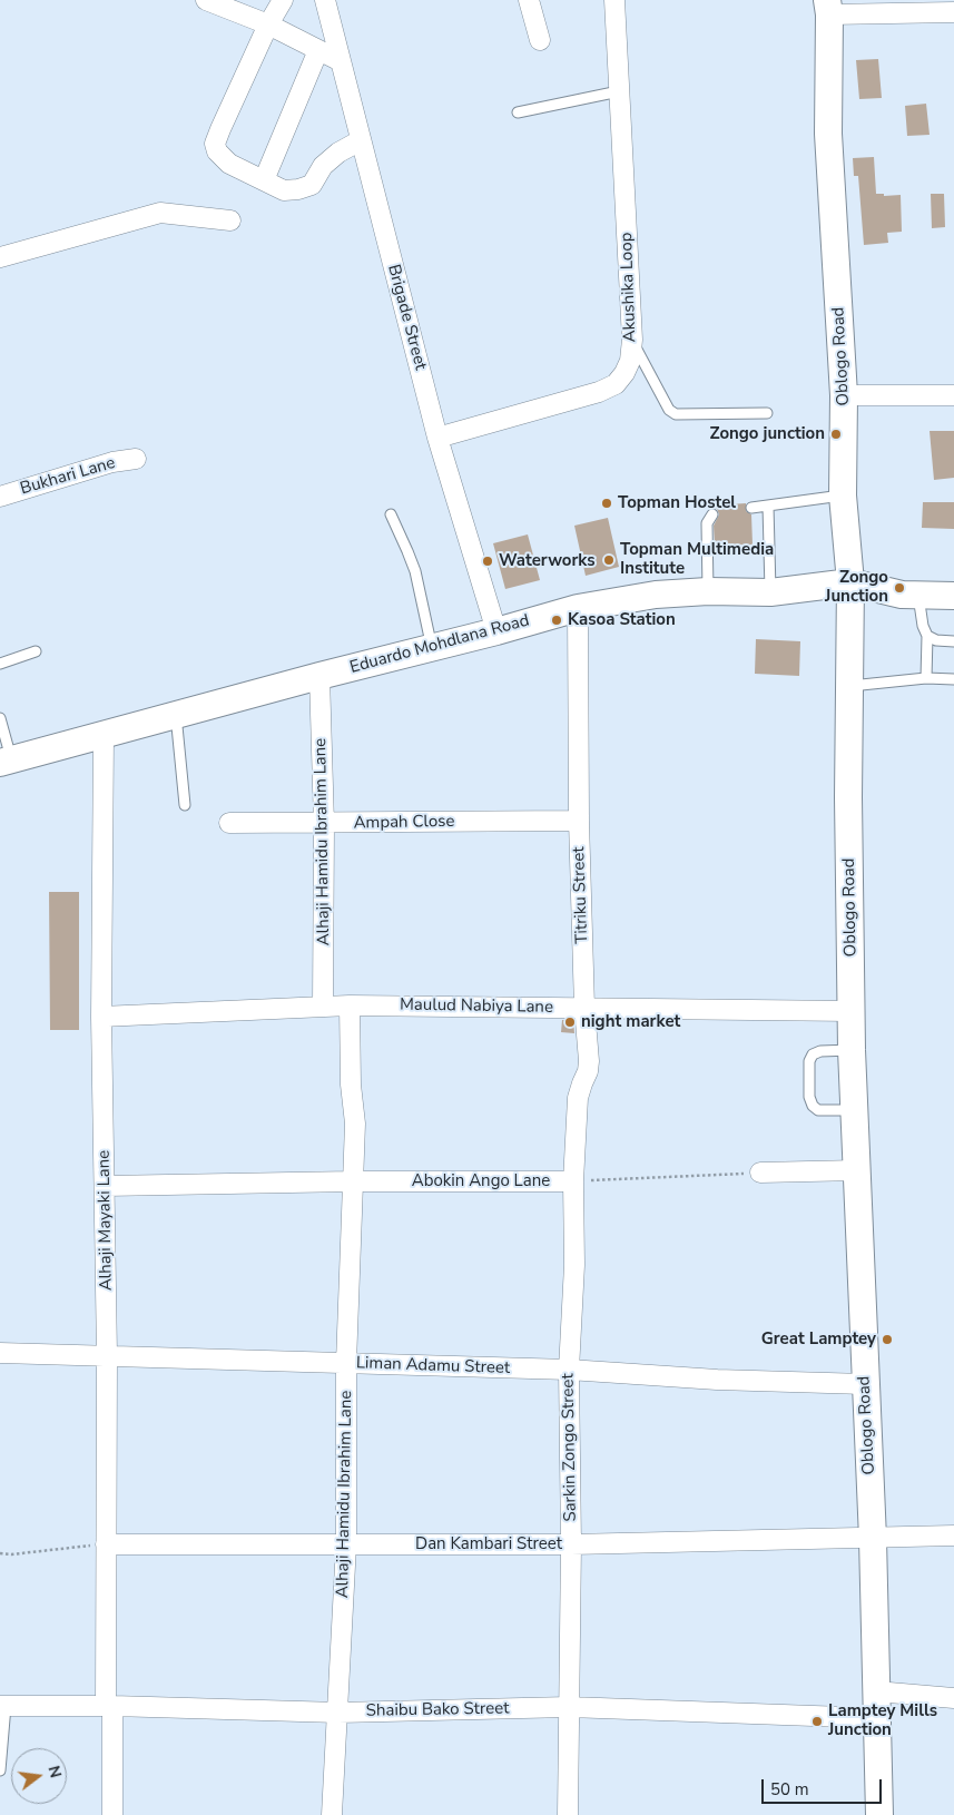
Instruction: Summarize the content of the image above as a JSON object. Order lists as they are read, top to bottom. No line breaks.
{"streets":{"main road":["Oblogo Road","Eduardo Mohdlana Road"],"street":["Akushika Loop","Brigade Street","Bukhari Lane","Ampah Close","Alhaji Hamidu Ibrahim Lane","Titriku Street","Maulud Nabiya Lane","Abokin Ango Lane","Alhaji Mayaki Lane","Liman Adamu Street","Sarkin Zongo Street","Dan Kambari Street","Shaibu Bako Street"]},"crossings":[["Akushika Loop","Brigade Street"],["Brigade Street","Eduardo Mohdlana Road"],["Oblogo Road","Eduardo Mohdlana Road"],["Oblogo Road","Maulud Nabiya Lane"],["Oblogo Road","Liman Adamu Street"],["Oblogo Road","Dan Kambari Street"],["Oblogo Road","Shaibu Bako Street"],["Eduardo Mohdlana Road","Alhaji Hamidu Ibrahim Lane"],["Eduardo Mohdlana Road","Titriku Street"],["Eduardo Mohdlana Road","Alhaji Mayaki Lane"],["Ampah Close","Alhaji Hamidu Ibrahim Lane"],["Ampah Close","Titriku Street"],["Alhaji Hamidu Ibrahim Lane","Maulud Nabiya Lane"],["Alhaji Hamidu Ibrahim Lane","Abokin Ango Lane"],["Alhaji Hamidu Ibrahim Lane","Liman Adamu Street"],["Alhaji Hamidu Ibrahim Lane","Dan Kambari Street"],["Alhaji Hamidu Ibrahim Lane","Shaibu Bako Street"],["Titriku Street","Maulud Nabiya Lane"],["Titriku Street","Abokin Ango Lane"],["Titriku Street","Sarkin Zongo Street"],["Maulud Nabiya Lane","Alhaji Mayaki Lane"],["Abokin Ango Lane","Alhaji Mayaki Lane"],["Abokin Ango Lane","Sarkin Zongo Street"],["Alhaji Mayaki Lane","Liman Adamu Street"],["Alhaji Mayaki Lane","Dan Kambari Street"],["Alhaji Mayaki Lane","Shaibu Bako Street"],["Liman Adamu Street","Sarkin Zongo Street"],["Sarkin Zongo Street","Dan Kambari Street"],["Sarkin Zongo Street","Shaibu Bako Street"]],"places":["Zongo junction","Topman Hostel","Topman Multimedia Institute","Waterworks","Zongo Junction","Kasoa Station","night market","Great Lamptey","Lamptey Mills Junction"],"scale_bar":"50 m","north":"right"}
